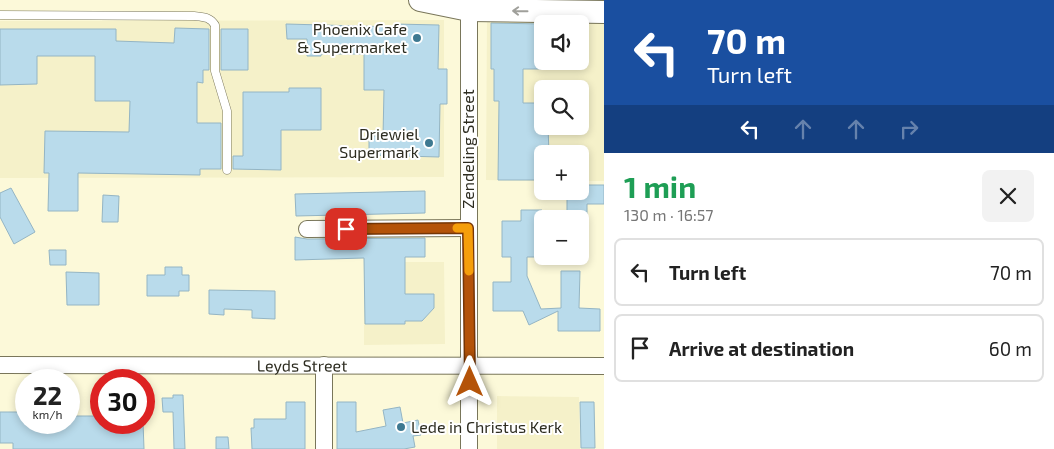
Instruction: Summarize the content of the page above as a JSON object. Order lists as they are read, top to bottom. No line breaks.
{"streets":{"street":["Zendeling Street","Leyds Street"]},"crossings":[["Zendeling Street","Leyds Street"]],"places":["Phoenix Cafe & Supermarket","Driewiel Supermark","Lede in Christus Kerk"],"page":{"turn":["70 m","Turn left"],"map_buttons":["+","−"],"heading":["1 min","130 m · 16:57"],"list":[{"name":"Turn left","value":"70 m"},{"name":"Arrive at destination","value":"60 m"}],"speed":"22 km/h","limit":"30"}}
